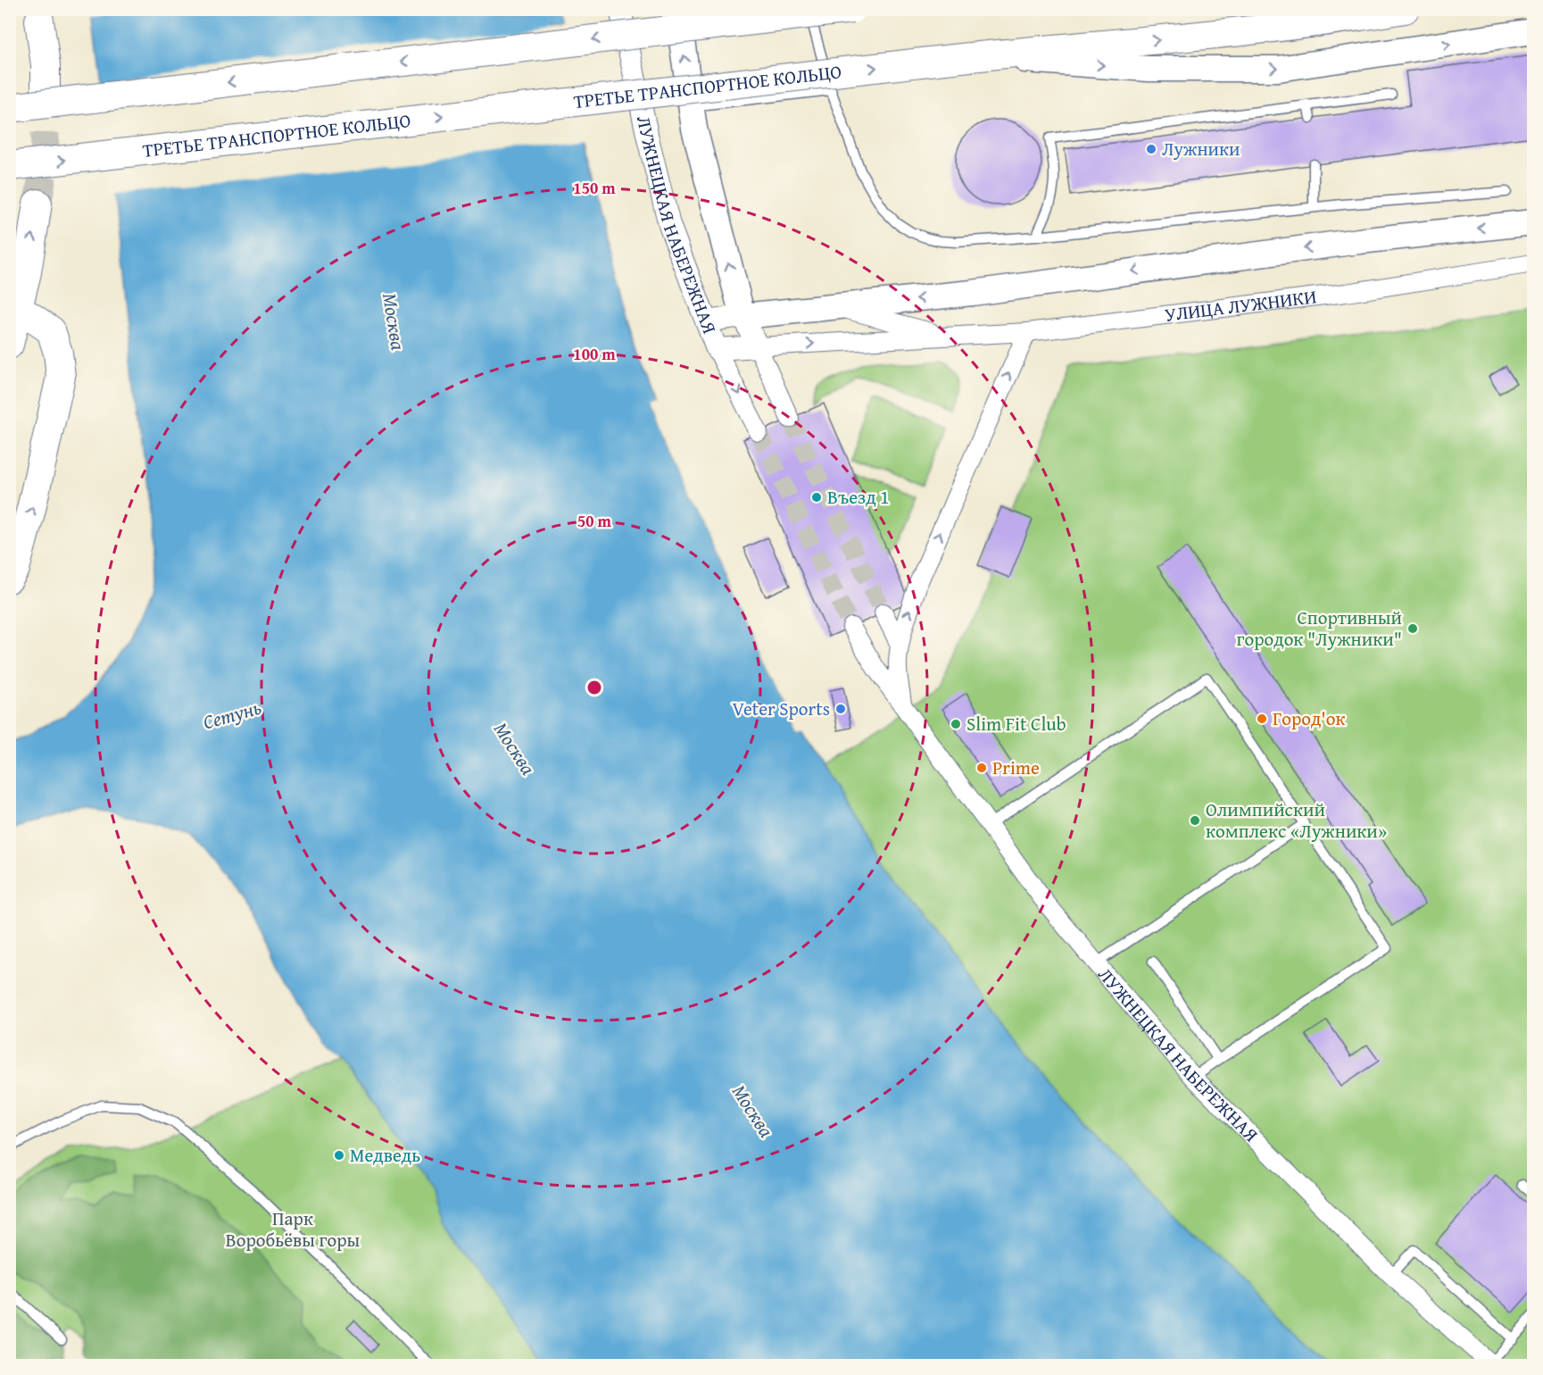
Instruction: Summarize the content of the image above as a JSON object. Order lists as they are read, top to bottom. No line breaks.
{"streets":{"main road":["ТРЕТЬЕ ТРАНСПОРТНОЕ КОЛЬЦО","ЛУЖНЕЦКАЯ НАБЕРЕЖНАЯ"],"street":["УЛИЦА ЛУЖНИКИ"]},"crossings":[["ЛУЖНЕЦКАЯ НАБЕРЕЖНАЯ","УЛИЦА ЛУЖНИКИ"]],"water":["Москва","Сетунь"],"parks":["Парк Воробьёвы горы"],"places":["Лужники","Въезд 1","Спортивный городок \"Лужники\"","Veter Sports","Город'ок","Slim Fit Club","Prime","Олимпийский комплекс «Лужники»","Медведь"],"rings":["150 m","100 m","50 m"]}
